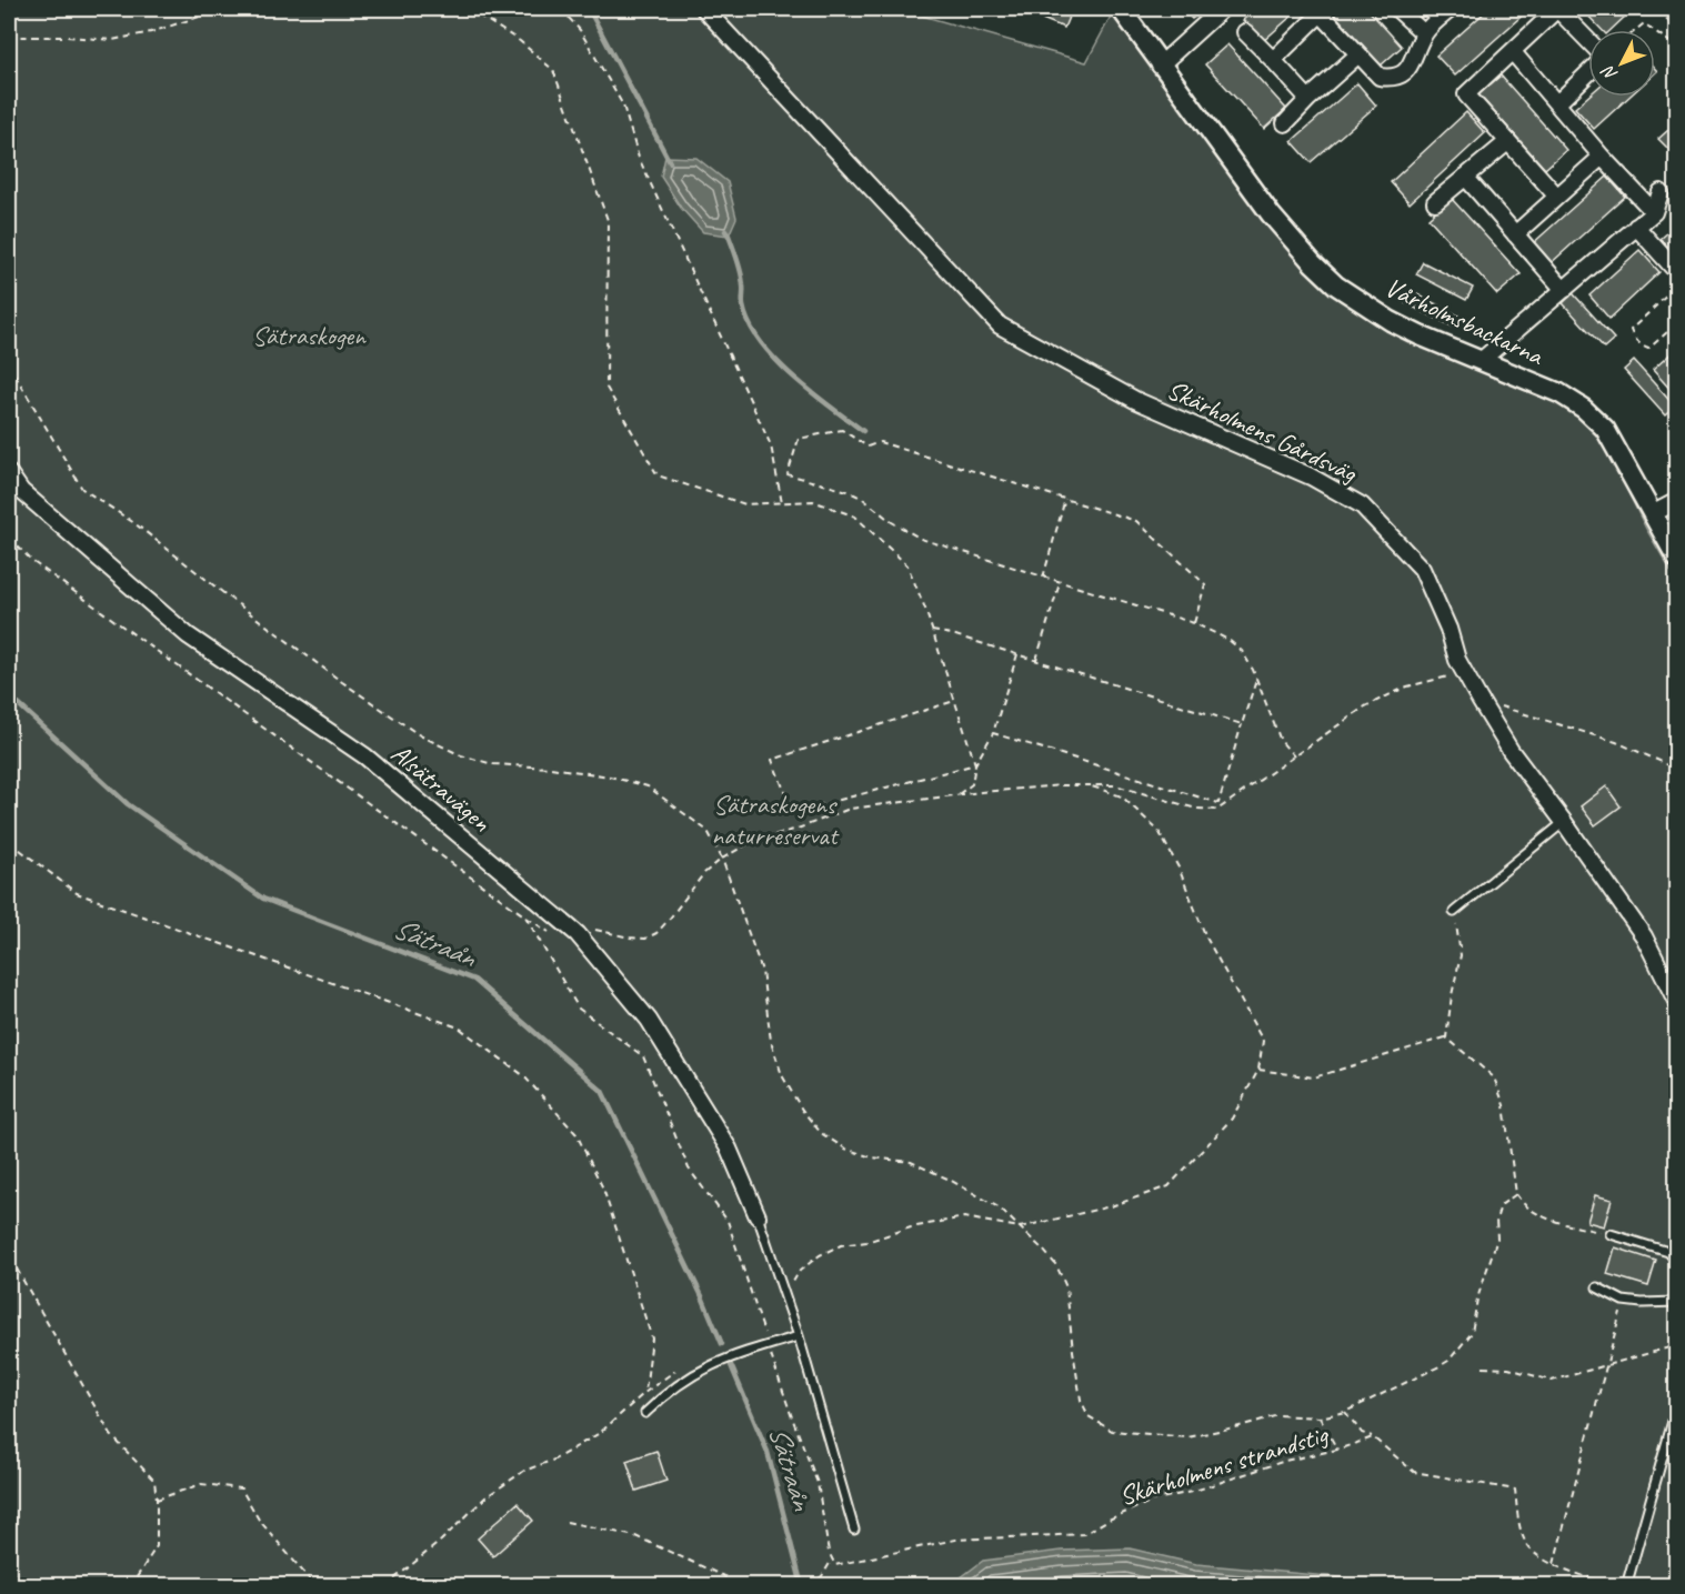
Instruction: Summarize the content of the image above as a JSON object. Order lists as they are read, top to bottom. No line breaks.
{"streets":{"street":["Vårholmsbackarna","Skärholmens Gårdsväg","Alsätravägen"],"path":["Skärholmens strandstig"]},"water":["Sätraån"],"parks":["Sätraskogen","Sätraskogens naturreservat"],"north":"bottom left"}
